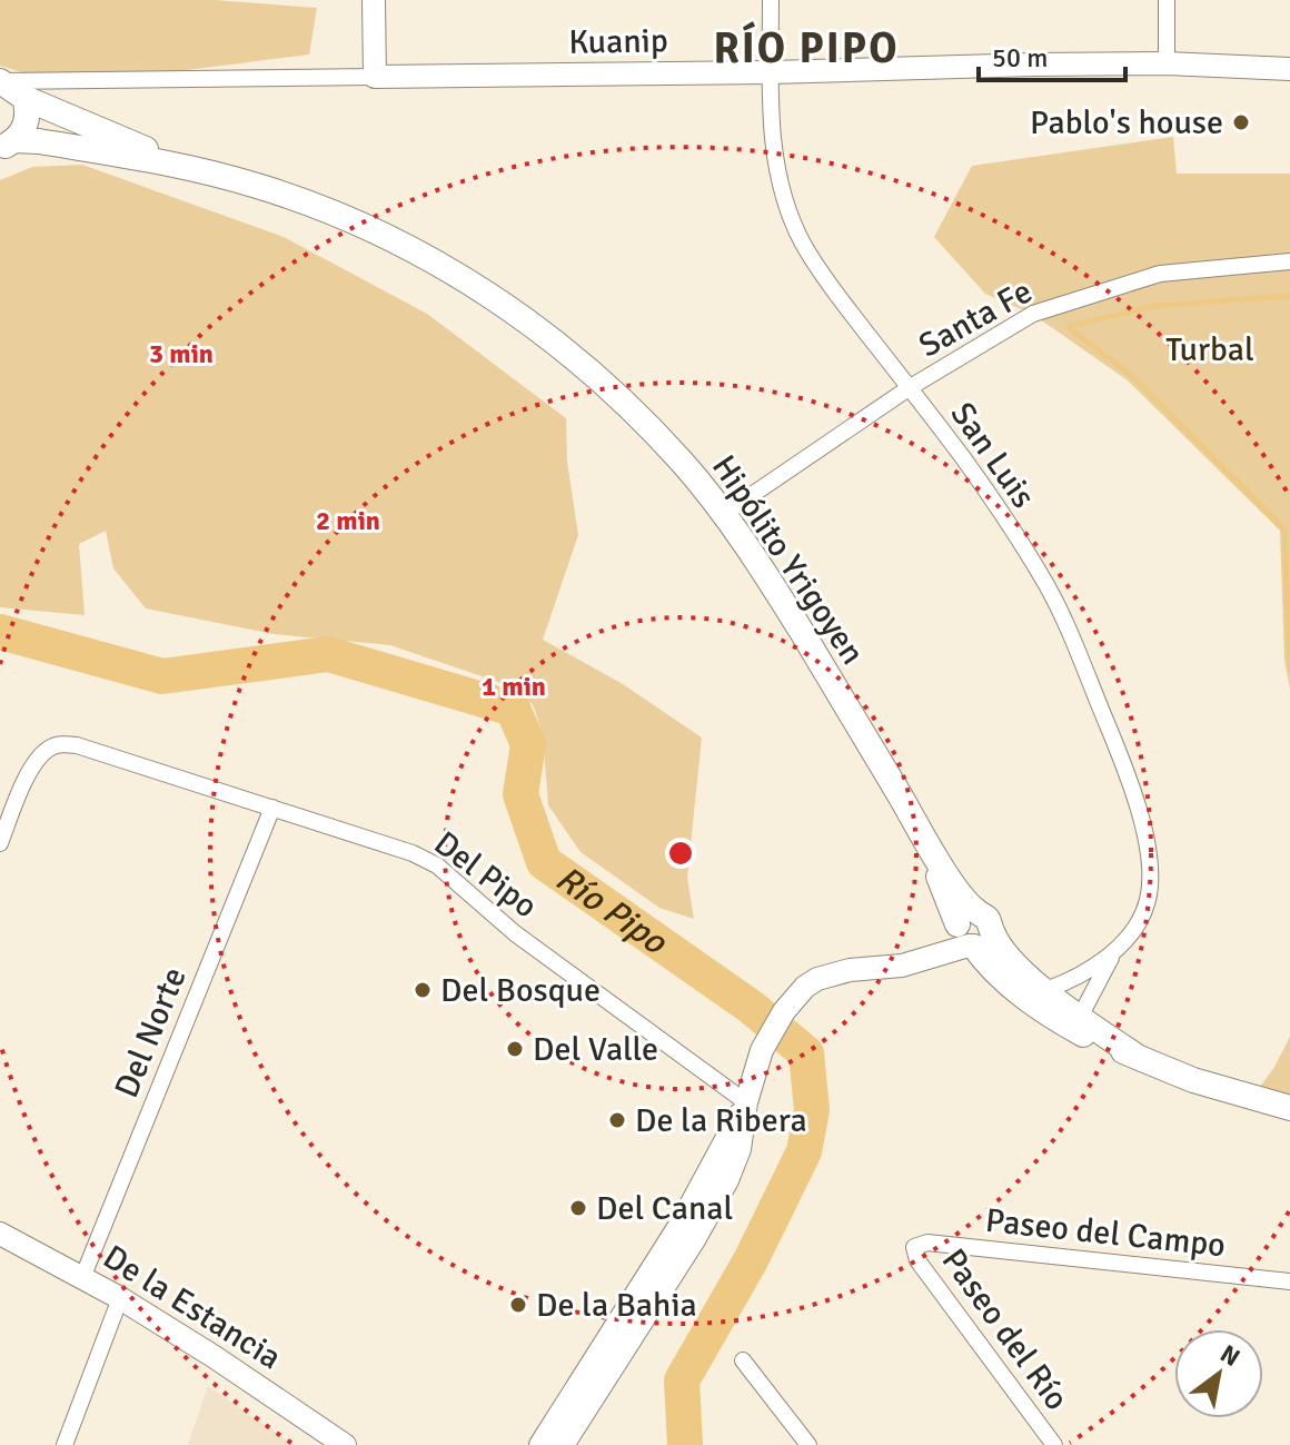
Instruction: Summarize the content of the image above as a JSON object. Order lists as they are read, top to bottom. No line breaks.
{"streets":{"main road":["Hipólito Yrigoyen"],"street":["Kuanip","Santa Fe","San Luis","Del Pipo","Del Norte","Paseo del Campo","De la Estancia","Paseo del Río"]},"crossings":[["Kuanip","San Luis"],["Kuanip","Hipólito Yrigoyen"],["Santa Fe","San Luis"],["Santa Fe","Hipólito Yrigoyen"],["San Luis","Hipólito Yrigoyen"],["Del Pipo","Del Norte"],["Del Norte","De la Estancia"],["Paseo del Campo","Paseo del Río"]],"districts":["RÍO PIPO"],"water":["Río Pipo"],"parks":["Turbal"],"places":["Pablo's house","Del Bosque","Del Valle","De la Ribera","Del Canal","De la Bahia"],"scale_bar":"50 m","north":"top right","rings":["3 min","2 min","1 min"]}
